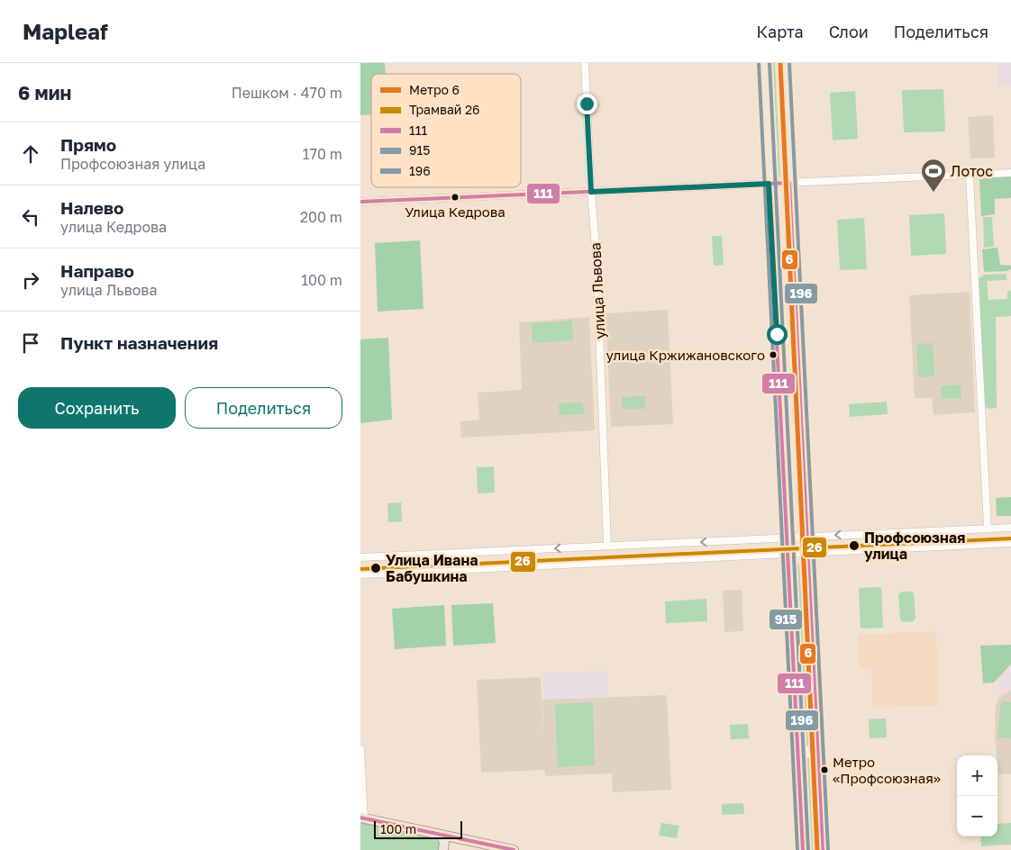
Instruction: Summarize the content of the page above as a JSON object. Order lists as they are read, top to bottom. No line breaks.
{"streets":{"street":["улица Львова"]},"places":{"sports":["Лотос"],"other":["Улица Кедрова","улица Кржижановского","Профсоюзная улица","Улица Ивана Бабушкина","Метро «Профсоюзная»"]},"lines":["metro line 6","transit line 915","transit line 196","transit line 111","tram line 26"],"legend":["Метро 6","Трамвай 26","111","915","196"],"scale_bar":"100 m","page":{"header":"Mapleaf","nav":["Карта","Слои","Поделиться"],"heading":["6 мин","Пешком · 470 m"],"list":[["Прямо","Профсоюзная улица","170 m"],["Налево","улица Кедрова","200 m"],["Направо","улица Львова","100 m"],"Пункт назначения"],"buttons":["Сохранить","Поделиться"],"map_buttons":["+","−"],"scale":"100 m"}}
